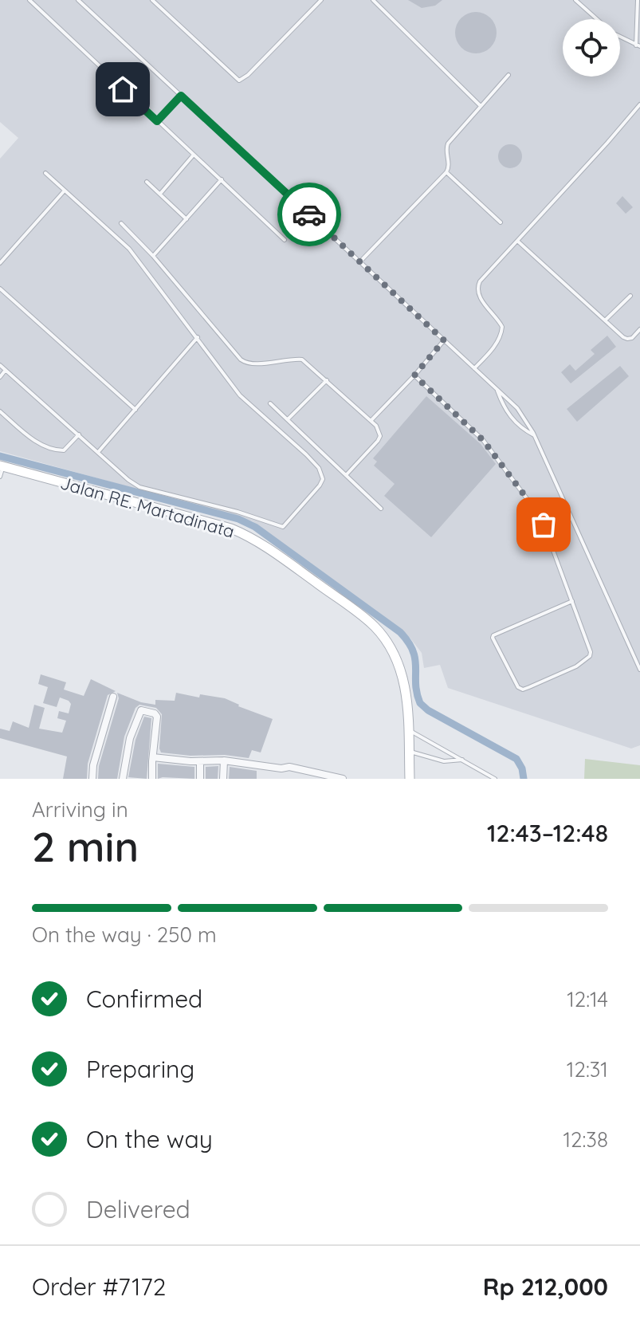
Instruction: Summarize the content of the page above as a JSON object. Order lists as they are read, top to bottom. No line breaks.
{"streets":{"main road":["Jalan RE. Martadinata"]},"page":{"heading":["2 min","Arriving in","12:43–12:48"],"panel":["Order #7172","Rp 212,000"],"bar":"On the way · 250 m","list":[["Confirmed","12:14"],["Preparing","12:31"],["On the way","12:38"],"Delivered"]}}
